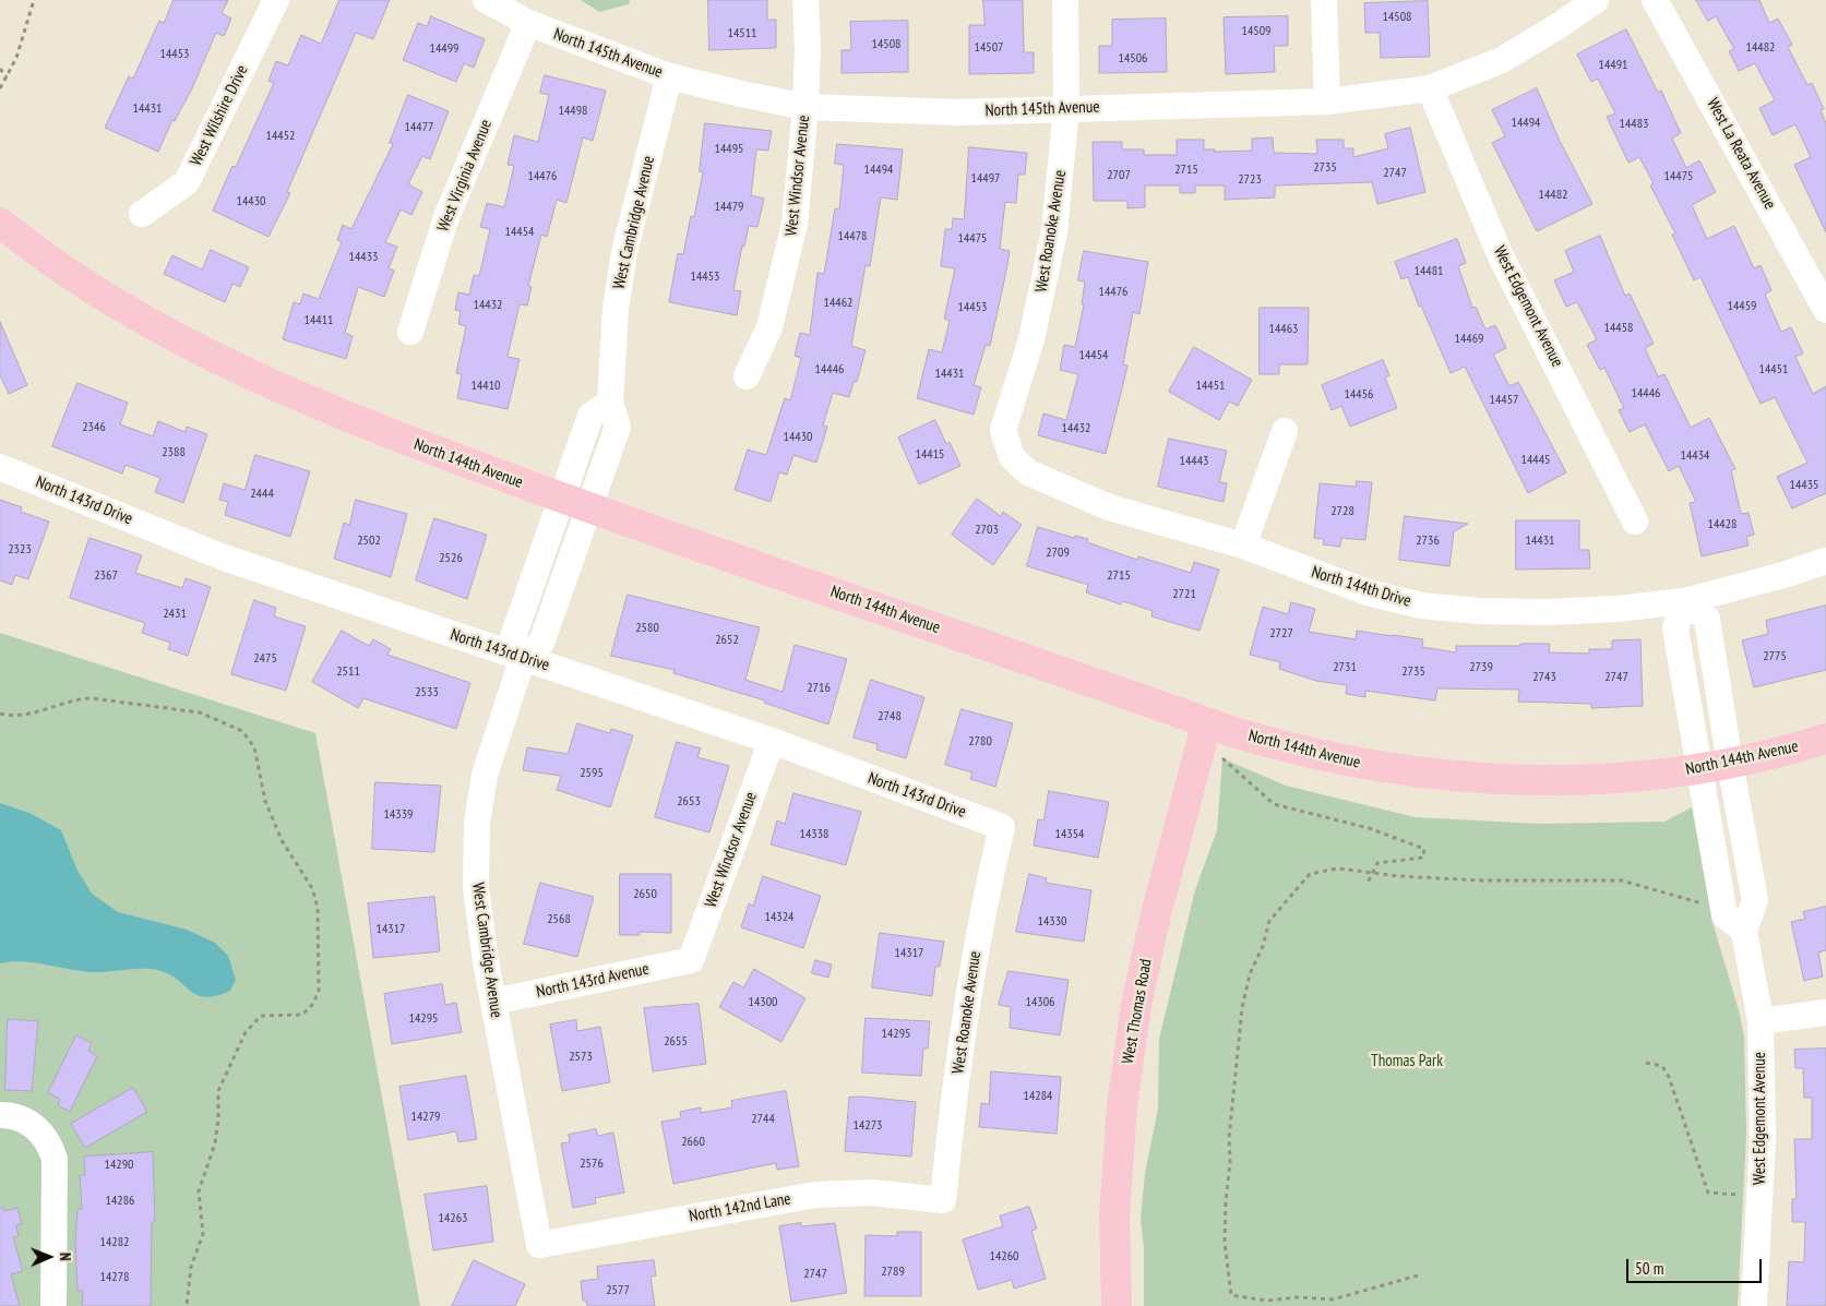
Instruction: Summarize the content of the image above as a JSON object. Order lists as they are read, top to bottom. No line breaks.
{"streets":{"main road":["North 144th Avenue","West Thomas Road"],"street":["North 145th Avenue","West Wilshire Drive","West La Reata Avenue","West Virginia Avenue","West Windsor Avenue","West Cambridge Avenue","West Roanoke Avenue","West Edgemont Avenue","North 143rd Drive","North 144th Drive","North 143rd Avenue","North 142nd Lane"]},"crossings":[["North 145th Avenue","West Virginia Avenue"],["North 145th Avenue","West Windsor Avenue"],["North 145th Avenue","West Cambridge Avenue"],["North 145th Avenue","West Roanoke Avenue"],["North 145th Avenue","West Edgemont Avenue"],["West Windsor Avenue","North 143rd Drive"],["West Windsor Avenue","North 143rd Avenue"],["West Cambridge Avenue","North 144th Avenue"],["West Cambridge Avenue","North 143rd Drive"],["West Cambridge Avenue","North 143rd Avenue"],["West Cambridge Avenue","North 142nd Lane"],["West Roanoke Avenue","North 143rd Drive"],["West Roanoke Avenue","North 144th Drive"],["West Roanoke Avenue","North 142nd Lane"],["West Edgemont Avenue","North 144th Avenue"],["West Edgemont Avenue","North 144th Drive"],["North 144th Avenue","West Thomas Road"]],"parks":["Thomas Park"],"house_numbers":["14508","14509","14511","14508","14507","14482","14499","14453","14506","14491","14431","14498","14494","14483","14477","14452","14495","2735","14494","2715","2747","2707","14476","14475","14497","2723","14482","14430","14479","14454","14478","14475","14433","14481","14453","14476","14462","14432","14459","14453","14411","14458","14463","14469","14454","14446","14451","14431","14410","14451","14446","14456","14457","2346","14432","14430","2388","14415","14434","14445","14443","14435","2444","2728","14428","2703","2502","2736","14431","2323","2709","2526","2367","2715","2721","2431","2580","2727","2652","2775","2475","2731","2739","2511","2735","2743","2747","2716","2533","2748","2780","2595","2653","14339","14338","14354","2650","14324","2568","14330","14317","14317","14300","14306","14295","14295","2655","2573","14284","14279","2744","14273","2660","2576","14290","14286","14263","14282","14260","2789","2747","14278","2577"],"scale_bar":"50 m","north":"right"}
